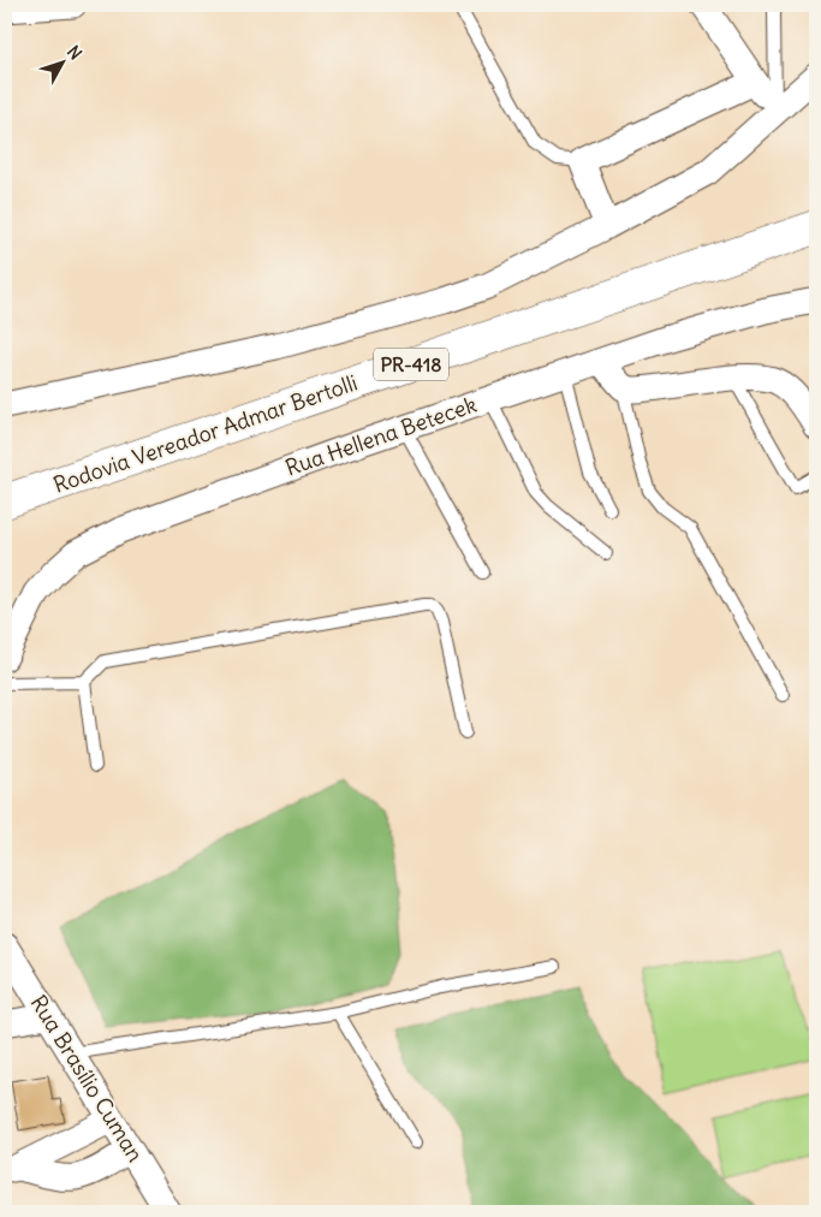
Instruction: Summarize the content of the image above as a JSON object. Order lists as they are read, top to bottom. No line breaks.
{"streets":{"highway":["PR-418","Rodovia Vereador Admar Bertolli"],"street":["Rua Hellena Betecek","Rua Brasílio Cuman"]},"north":"top right"}
